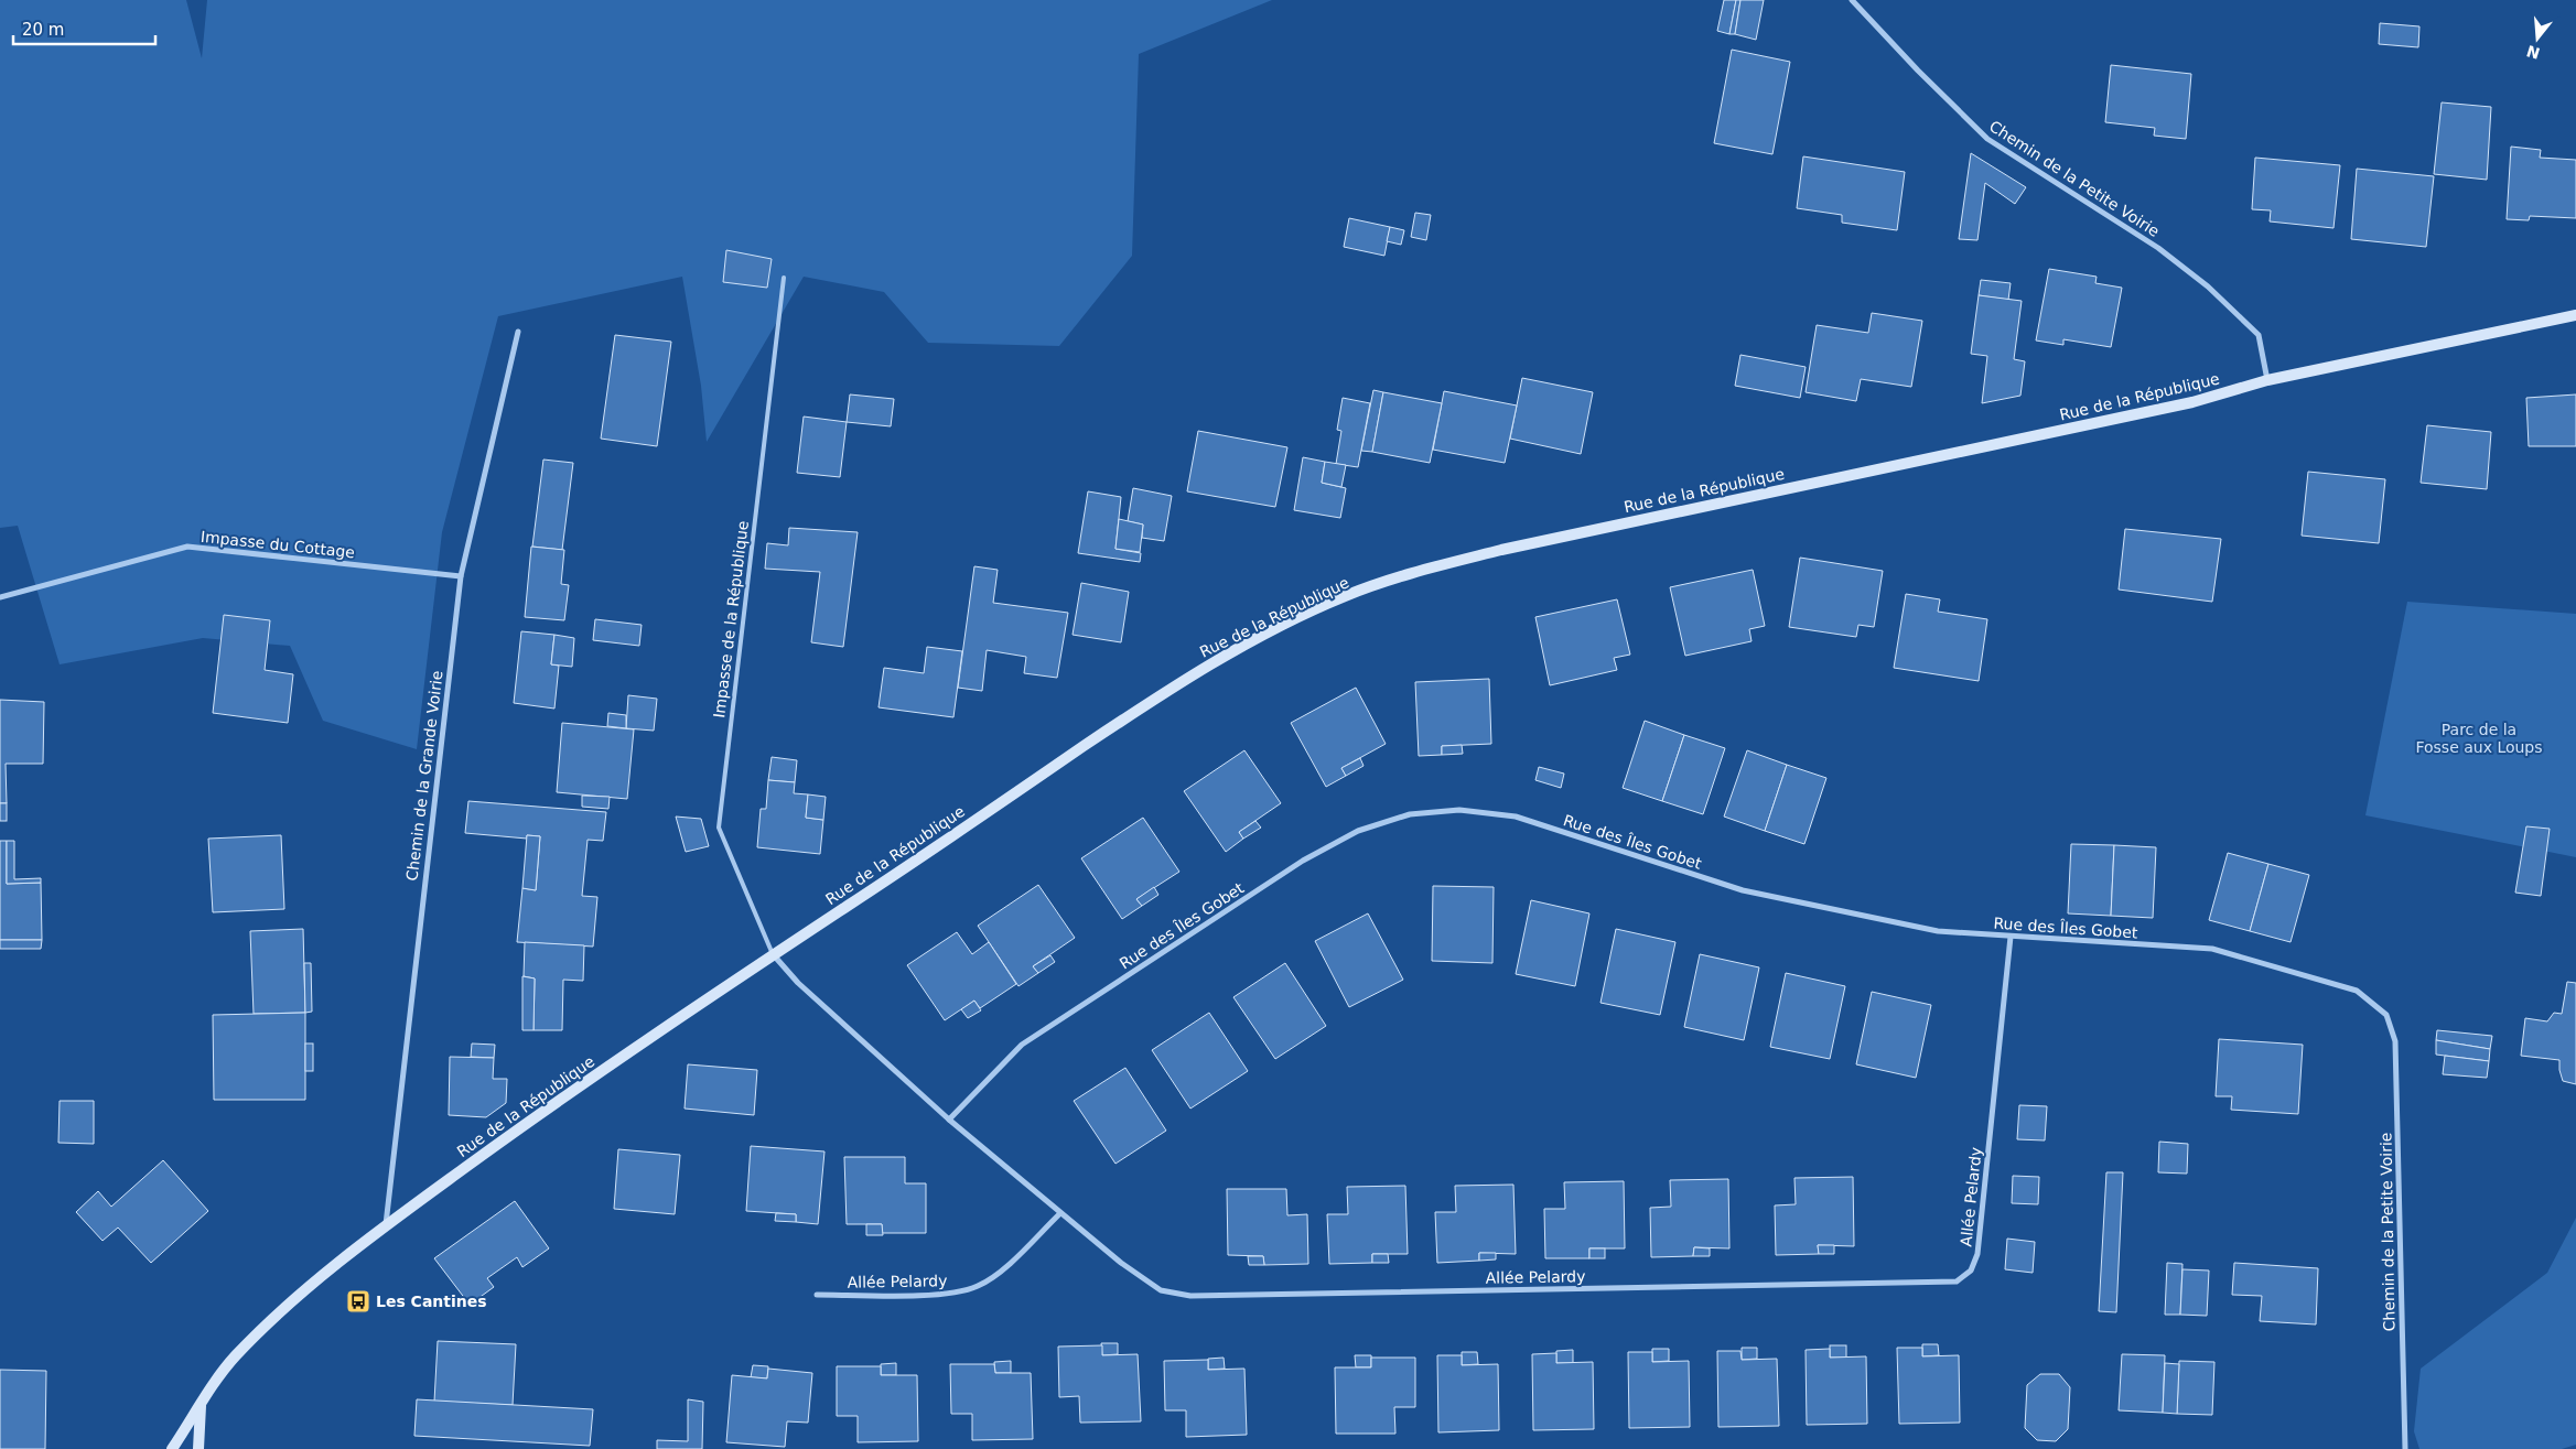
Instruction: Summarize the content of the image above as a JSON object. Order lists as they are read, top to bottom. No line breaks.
{"streets":{"street":["Chemin de la Petite Voirie","Rue de la République","Impasse du Cottage","Chemin de la Grande Voirie","Rue des Îles Gobet","Allée Pelardy"],"lane":["Impasse de la République"]},"crossings":[["Chemin de la Petite Voirie","Rue de la République"],["Chemin de la Petite Voirie","Rue des Îles Gobet"],["Rue de la République","Impasse de la République"],["Rue de la République","Chemin de la Grande Voirie"],["Impasse du Cottage","Chemin de la Grande Voirie"],["Rue des Îles Gobet","Allée Pelardy"]],"parks":["Parc de la Fosse aux Loups"],"places":{"bus stop":["Les Cantines"]},"scale_bar":"20 m","north":"bottom"}
